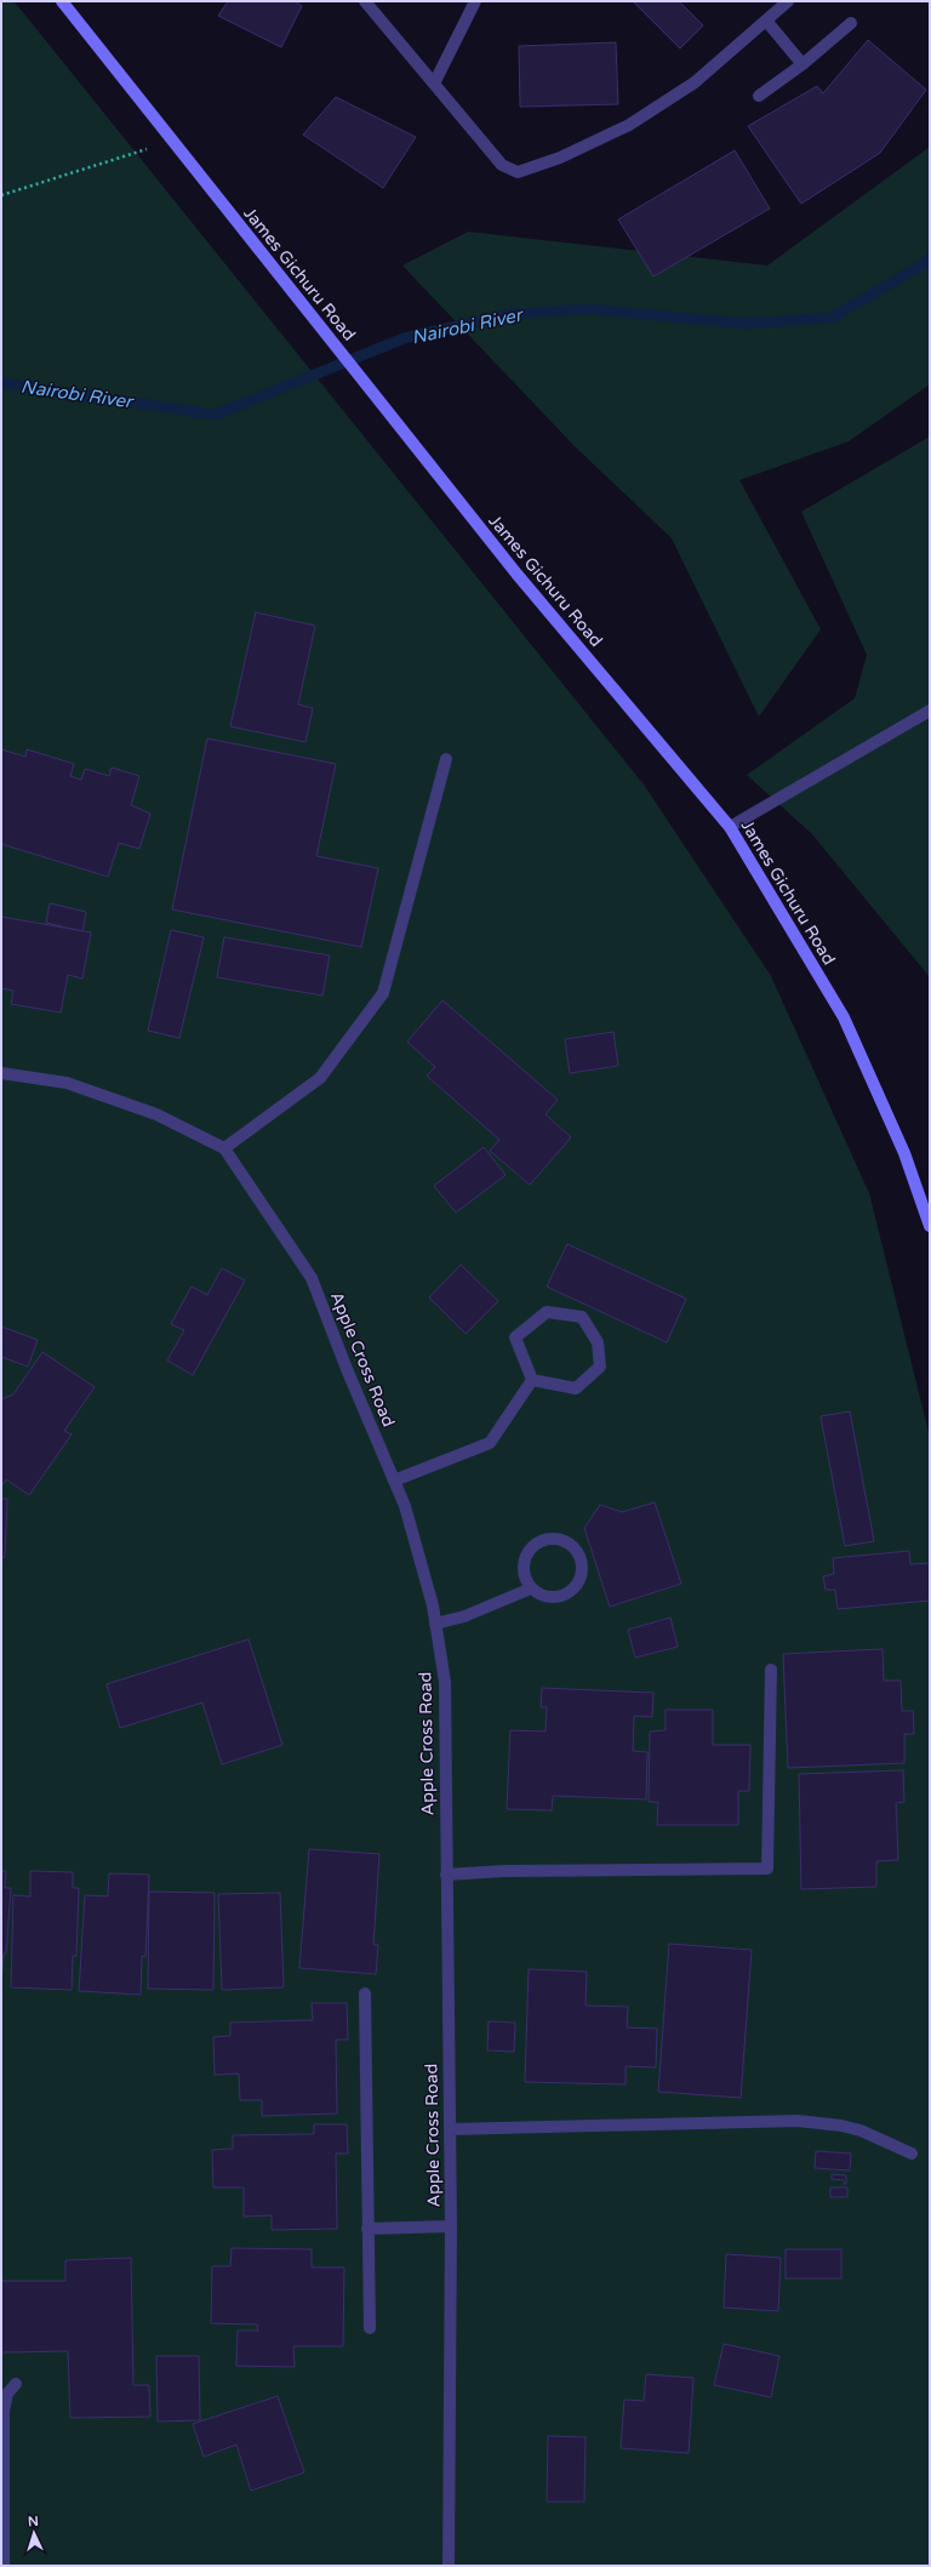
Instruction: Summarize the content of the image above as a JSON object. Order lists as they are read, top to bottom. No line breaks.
{"streets":{"main road":["James Gichuru Road"],"street":["Apple Cross Road"]},"water":["Nairobi River"],"north":"top"}
